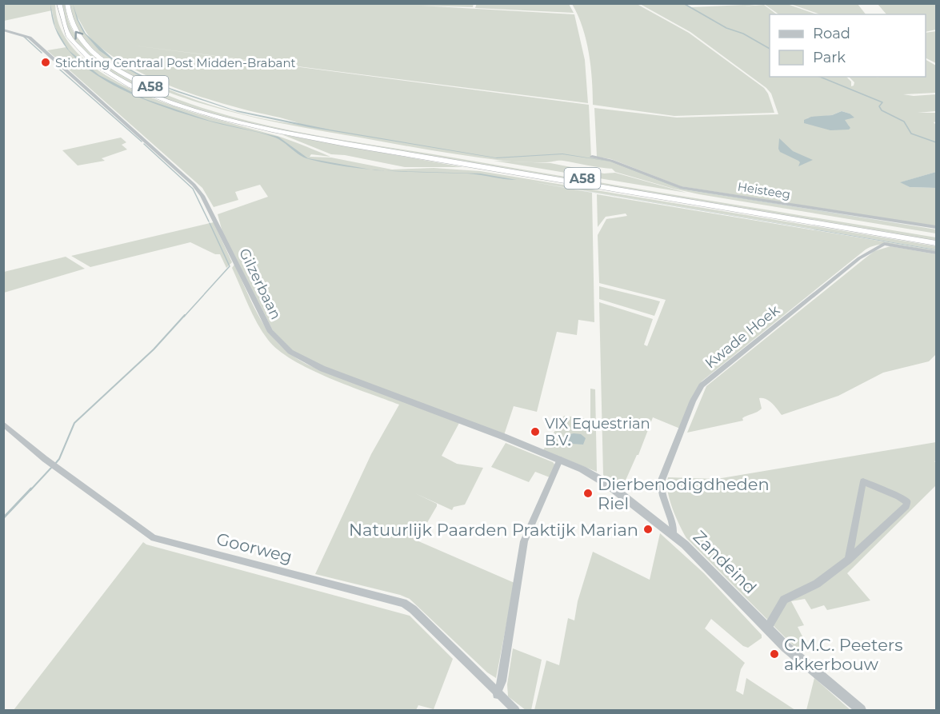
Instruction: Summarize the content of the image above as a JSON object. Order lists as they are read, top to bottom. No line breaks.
{"streets":{"highway":["A58"],"street":["Heisteeg","Gilzerbaan","Kwade Hoek","Goorweg","Zandeind"]},"crossings":[["Gilzerbaan","Zandeind"],["Kwade Hoek","Zandeind"]],"places":["Stichting Centraal Post Midden-Brabant","VIX Equestrian B.V.","Dierbenodigdheden Riel","Natuurlijk Paarden Praktijk Marian","C.M.C. Peeters akkerbouw"],"legend":["Road","Park"]}
